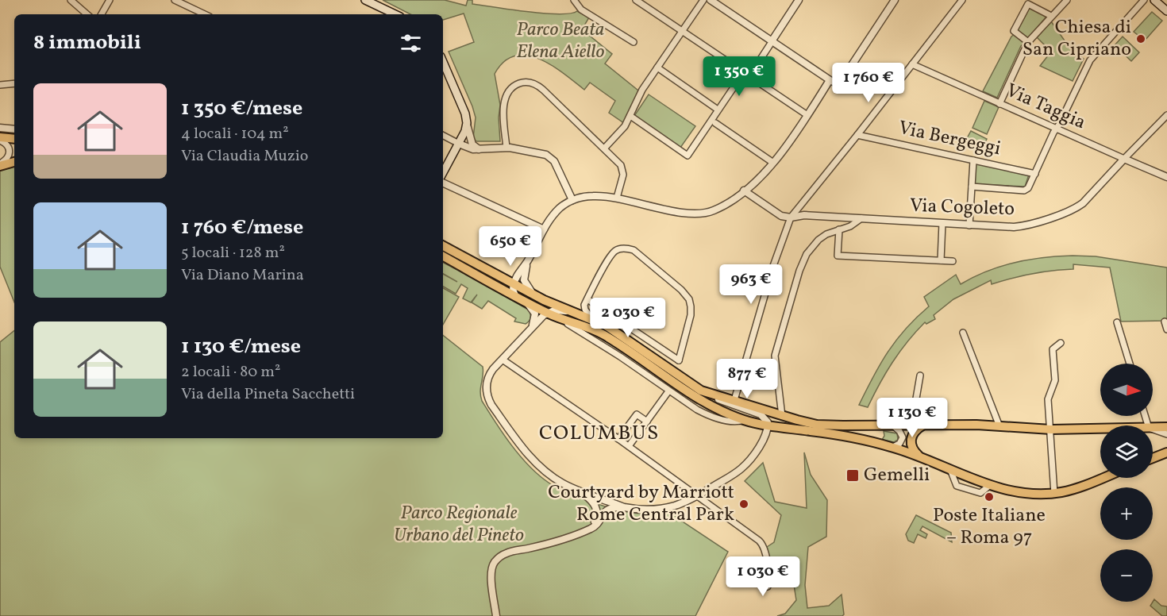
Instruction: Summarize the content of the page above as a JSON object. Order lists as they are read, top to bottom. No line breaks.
{"streets":{"street":["Via Taggia","Via Bergeggi","Via Cogoleto"]},"crossings":[["Via Taggia","Via Cogoleto"]],"districts":["COLUMBUS"],"parks":["Parco Beata Elena Aiello","Parco Regionale Urbano del Pineto"],"places":{"other":["Chiesa di San Cipriano","Poste Italiane – Roma 97","Courtyard by Marriott Rome Central Park"],"transit":["Gemelli"]},"north":"right","page":{"heading":"8 immobili","price":["1 350 €","1 760 €","650 €","963 €","2 030 €","877 €","1 130 €","1 030 €"],"list":[{"name":"1 350 €/mese","note":"4 locali · 104 m² · Via Claudia Muzio"},{"name":"1 760 €/mese","note":"5 locali · 128 m² · Via Diano Marina"},{"name":"1 130 €/mese","note":"2 locali · 80 m² · Via della Pineta Sacchetti"}],"map_buttons":["+","−"]}}
